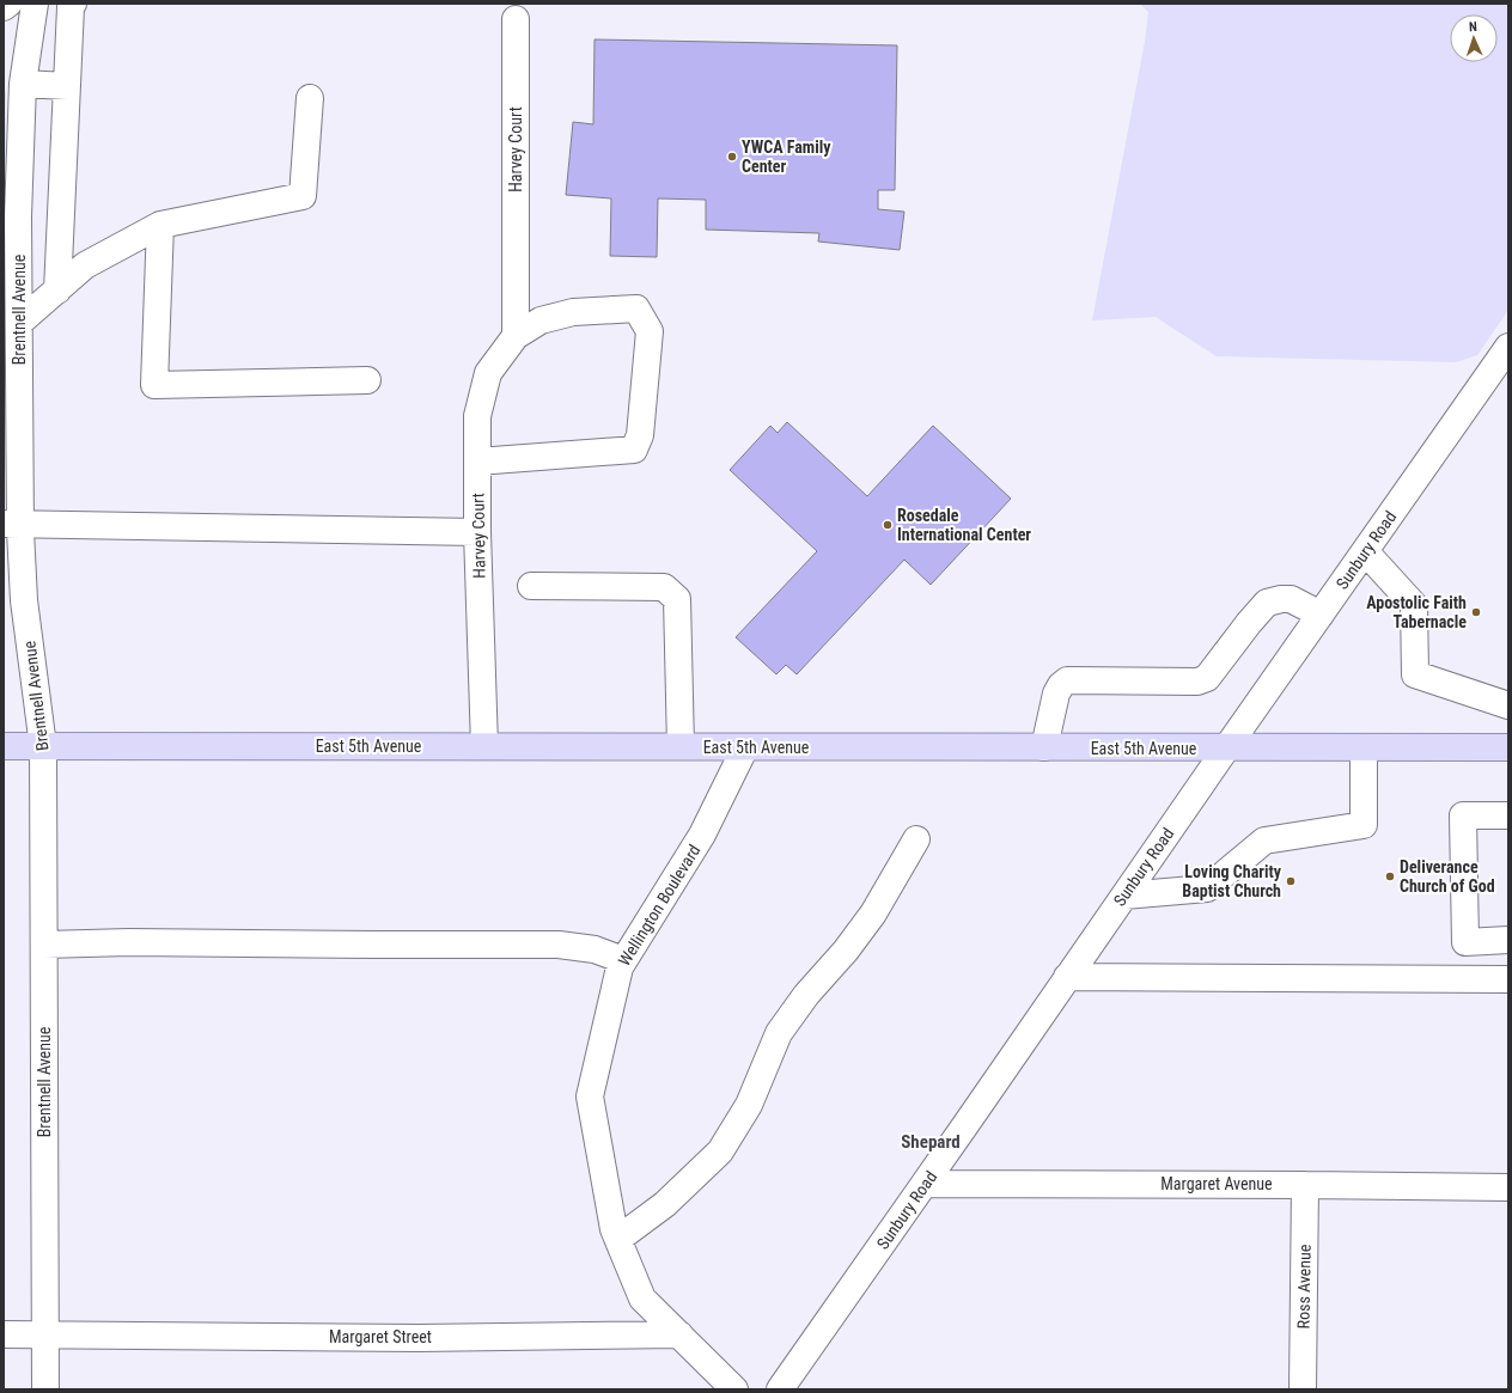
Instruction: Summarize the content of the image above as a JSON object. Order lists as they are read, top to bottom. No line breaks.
{"streets":{"main road":["East 5th Avenue"],"street":["Harvey Court","Brentnell Avenue","Sunbury Road","Wellington Boulevard","Margaret Avenue","Ross Avenue","Margaret Street"]},"crossings":[["Harvey Court","East 5th Avenue"],["Brentnell Avenue","East 5th Avenue"],["Brentnell Avenue","Margaret Street"],["Sunbury Road","East 5th Avenue"],["Sunbury Road","Margaret Avenue"],["East 5th Avenue","Wellington Boulevard"],["Wellington Boulevard","Margaret Street"],["Margaret Avenue","Ross Avenue"]],"districts":["Shepard"],"places":["YWCA Family Center","Rosedale International Center","Apostolic Faith Tabernacle","Deliverance Church of God","Loving Charity Baptist Church"],"north":"top"}
